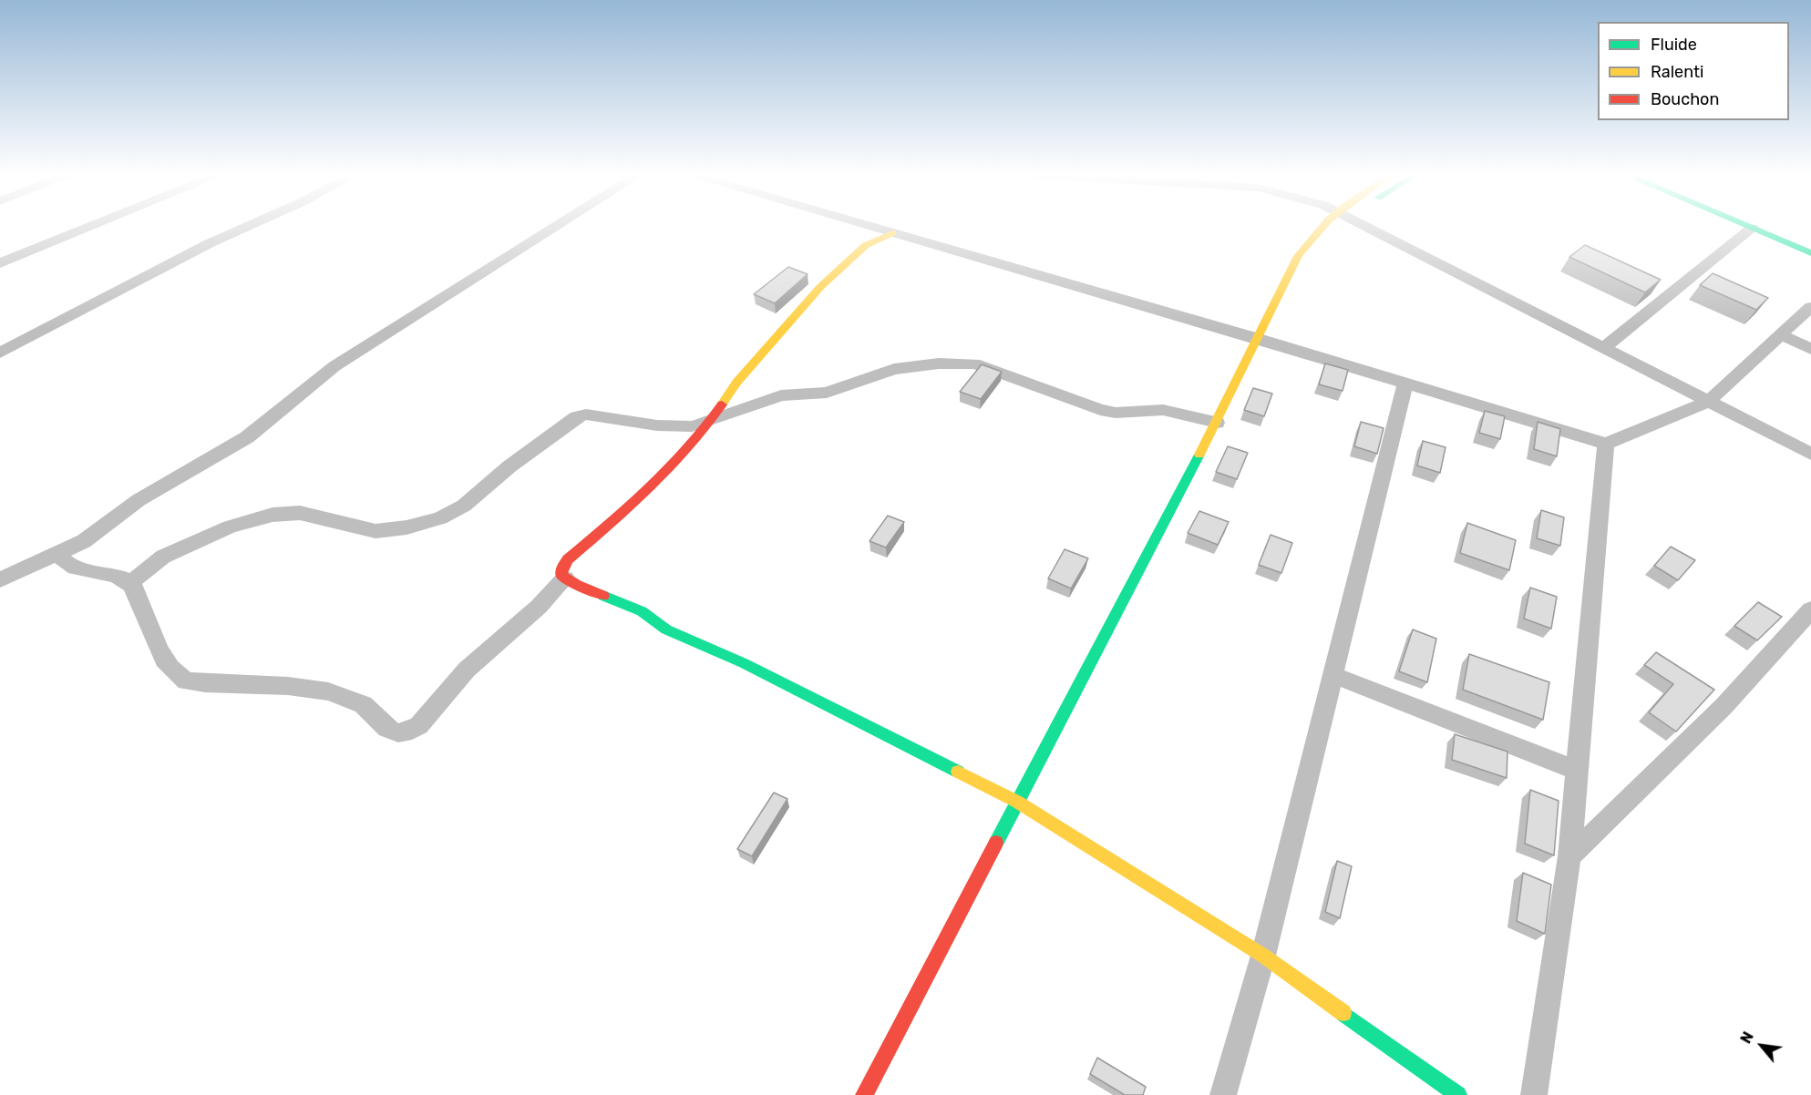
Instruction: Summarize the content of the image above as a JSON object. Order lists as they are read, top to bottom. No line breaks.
{"legend":["Fluide","Ralenti","Bouchon"],"north":"top left"}
